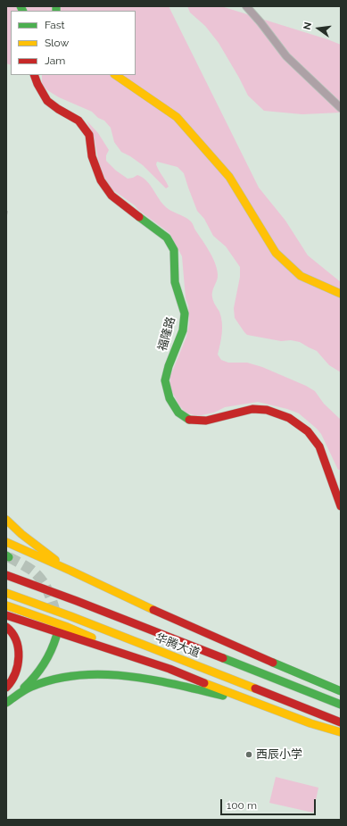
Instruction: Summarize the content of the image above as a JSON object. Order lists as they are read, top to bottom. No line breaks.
{"streets":{"main road":["福隆路","华腾大道"]},"places":["西辰小学"],"legend":["Fast","Slow","Jam"],"scale_bar":"100 m","north":"left"}
